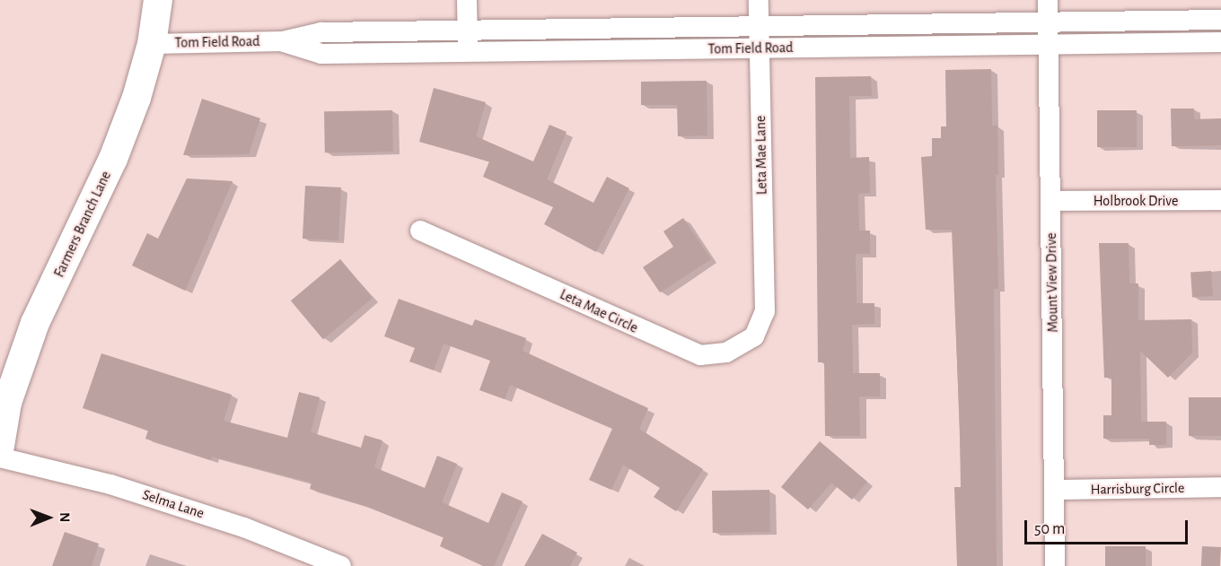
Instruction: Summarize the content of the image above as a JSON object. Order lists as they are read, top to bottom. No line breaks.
{"streets":{"street":["Tom Field Road","Leta Mae Lane","Holbrook Drive","Farmers Branch Lane","Mount View Drive","Leta Mae Circle","Harrisburg Circle","Selma Lane"]},"crossings":[["Tom Field Road","Leta Mae Lane"],["Tom Field Road","Farmers Branch Lane"],["Tom Field Road","Mount View Drive"],["Leta Mae Lane","Leta Mae Circle"],["Holbrook Drive","Mount View Drive"],["Mount View Drive","Harrisburg Circle"]],"scale_bar":"50 m","north":"right"}
